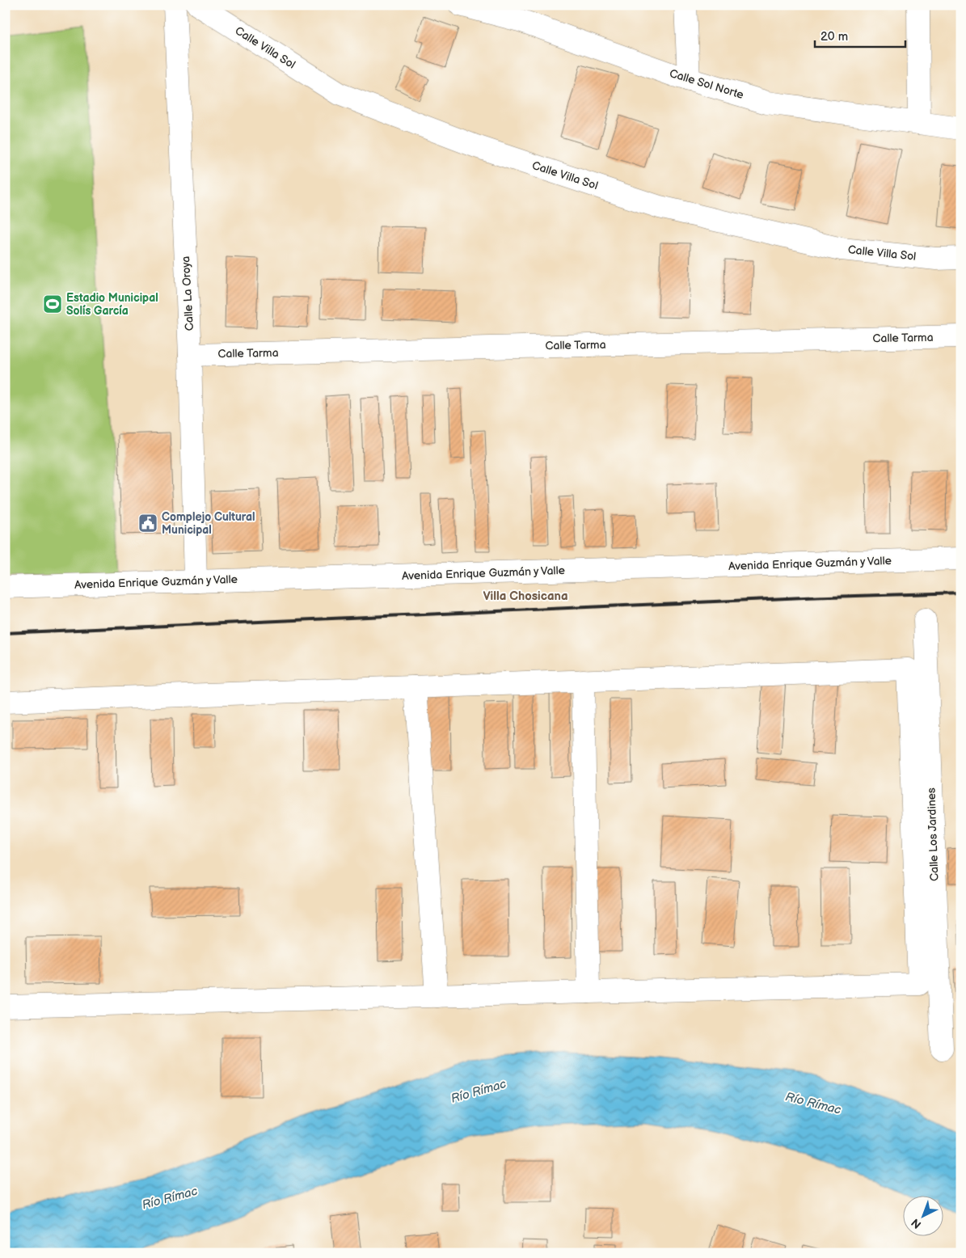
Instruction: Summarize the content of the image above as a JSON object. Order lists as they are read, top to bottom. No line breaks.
{"streets":{"street":["Calle Villa Sol","Calle Sol Norte","Calle La Oroya","Calle Tarma","Avenida Enrique Guzmán y Valle","Calle Los Jardines"]},"crossings":[["Calle La Oroya","Calle Tarma"],["Calle La Oroya","Avenida Enrique Guzmán y Valle"]],"districts":["Villa Chosicana"],"water":["Río Rímac"],"places":{"sports":["Estadio Municipal Solís García"],"public building":["Complejo Cultural Municipal"]},"scale_bar":"20 m","north":"bottom left"}
